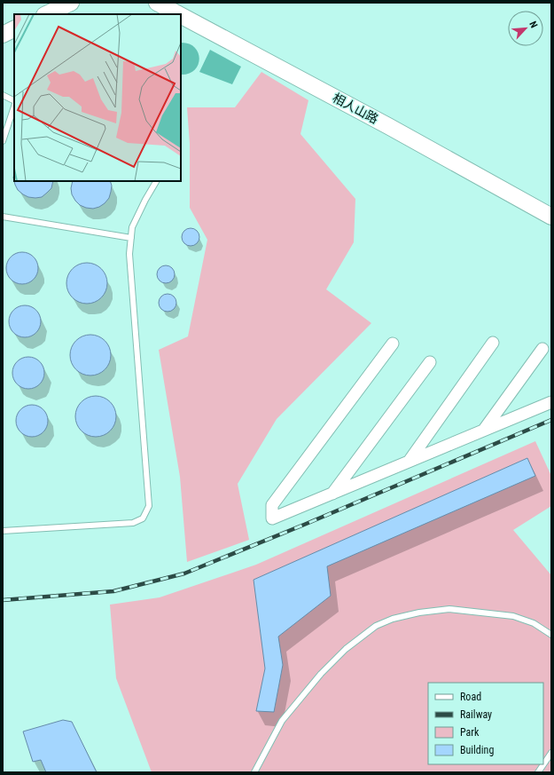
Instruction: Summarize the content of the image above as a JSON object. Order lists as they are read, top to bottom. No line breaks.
{"streets":{"street":["相人山路"]},"legend":["Road","Railway","Park","Building"],"north":"top right"}
